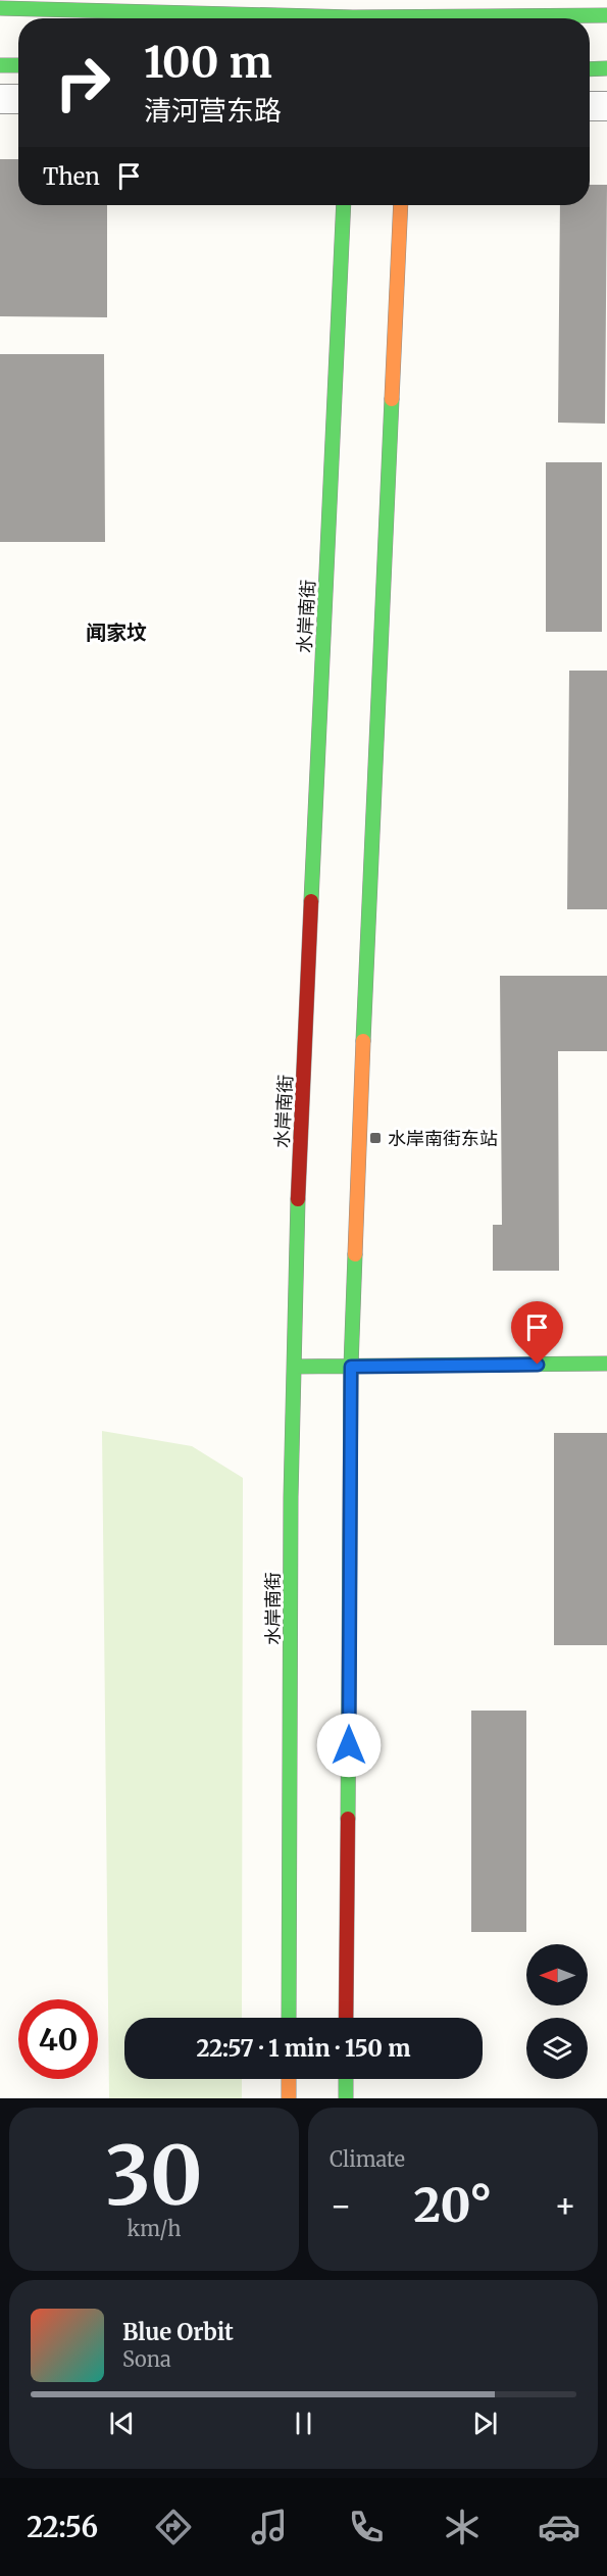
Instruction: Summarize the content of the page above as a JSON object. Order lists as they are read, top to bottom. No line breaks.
{"streets":{"street":["水岸南街"]},"districts":["闻家坟"],"places":{"transit":["水岸南街东站"]},"north":"left","page":{"turn":["100 m","清河营东路"],"then":"Then","limit":"40","trip":"22:57 · 1 min · 150 m","tile":[["30","km/h"],"Climate"],"heat":["−","20°","+"],"song":["Blue Orbit","Sona"],"tabs":"22:56"}}
